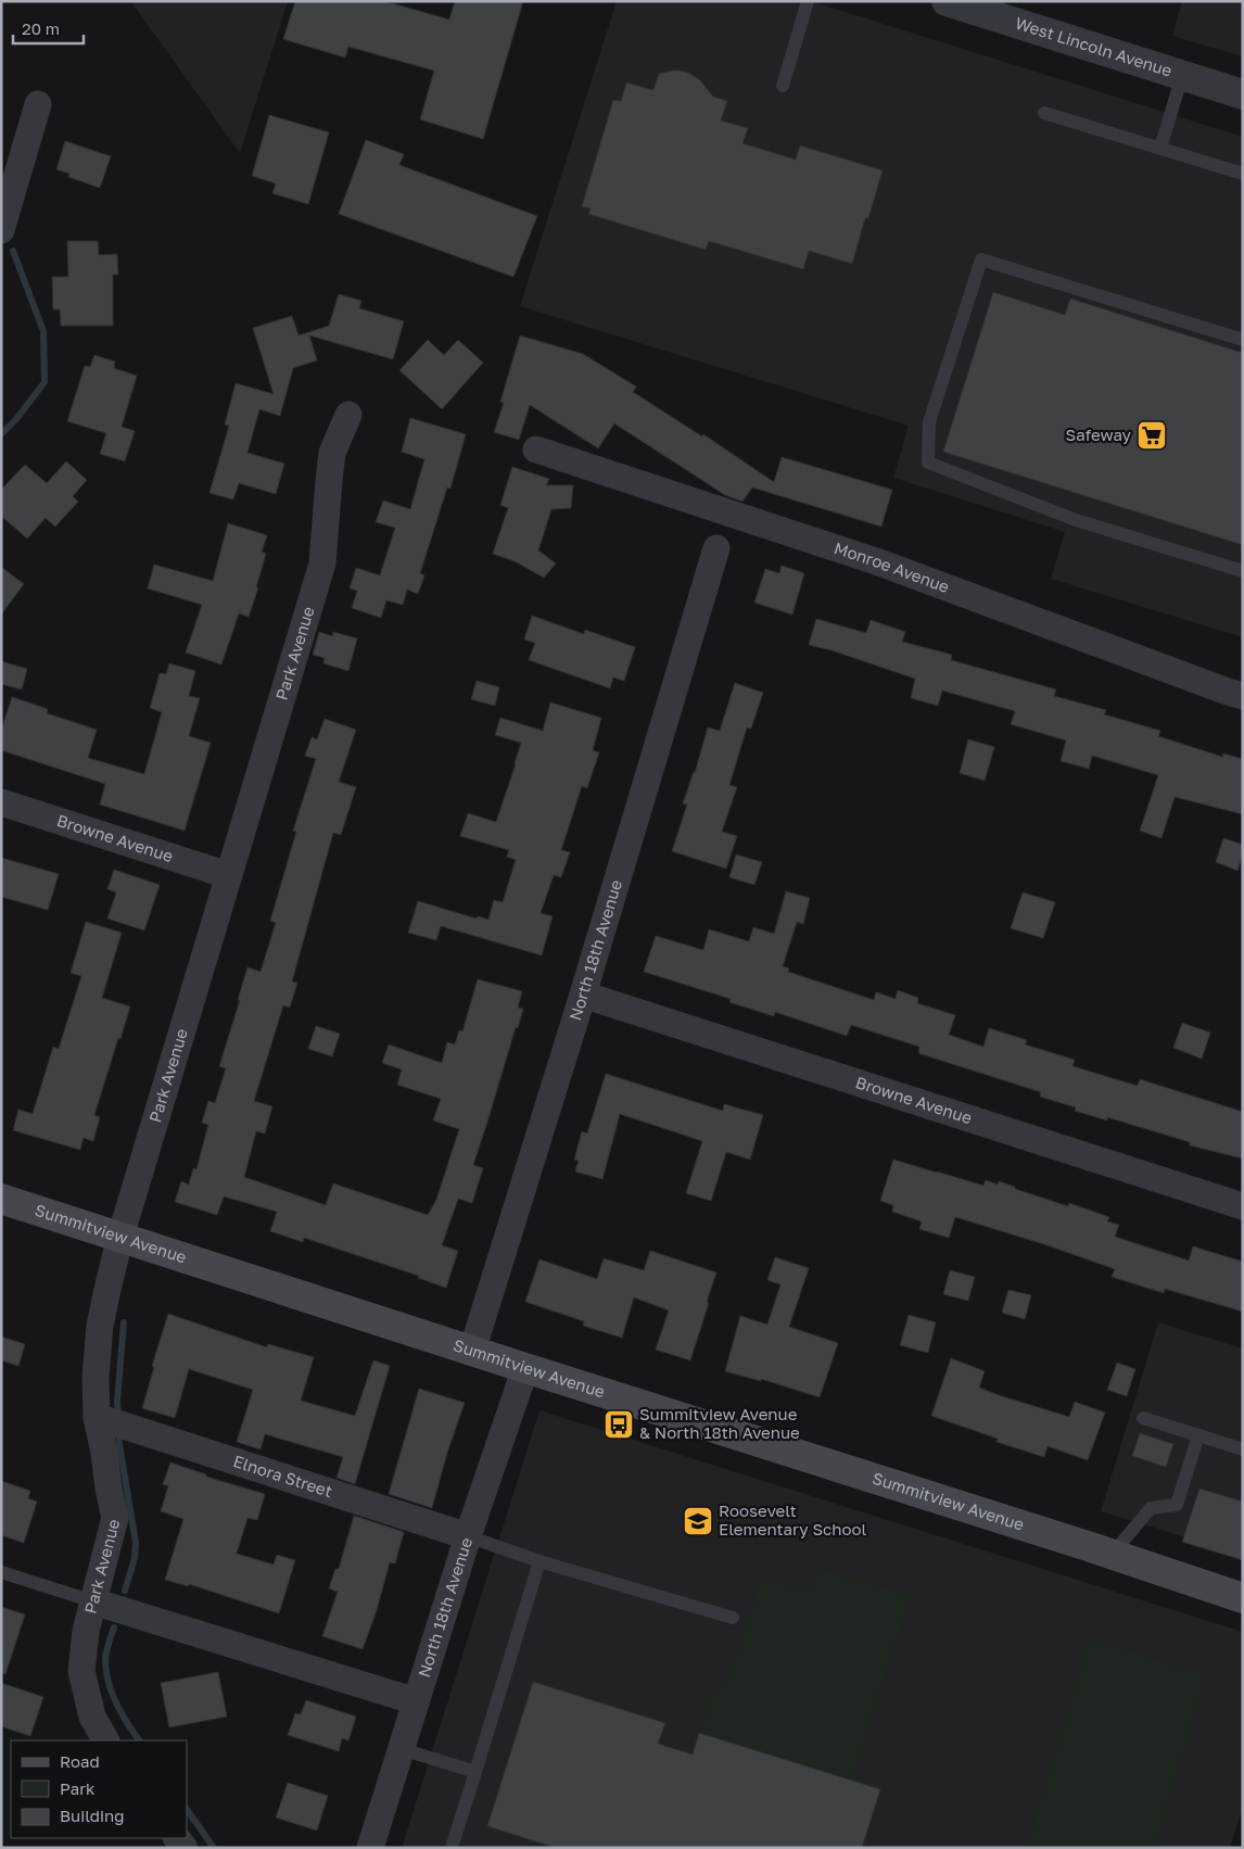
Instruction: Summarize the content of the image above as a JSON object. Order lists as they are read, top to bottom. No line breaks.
{"streets":{"main road":["Summitview Avenue"],"street":["West Lincoln Avenue","Monroe Avenue","Park Avenue","Browne Avenue","North 18th Avenue","Elnora Street"]},"crossings":[["Park Avenue","Browne Avenue"],["Park Avenue","Summitview Avenue"],["Park Avenue","Elnora Street"],["Browne Avenue","North 18th Avenue"],["North 18th Avenue","Summitview Avenue"],["North 18th Avenue","Elnora Street"]],"places":{"supermarket":["Safeway"],"bus stop":["Summitview Avenue & North 18th Avenue"],"school or university":["Roosevelt Elementary School"]},"legend":["Road","Park","Building"],"scale_bar":"20 m"}
